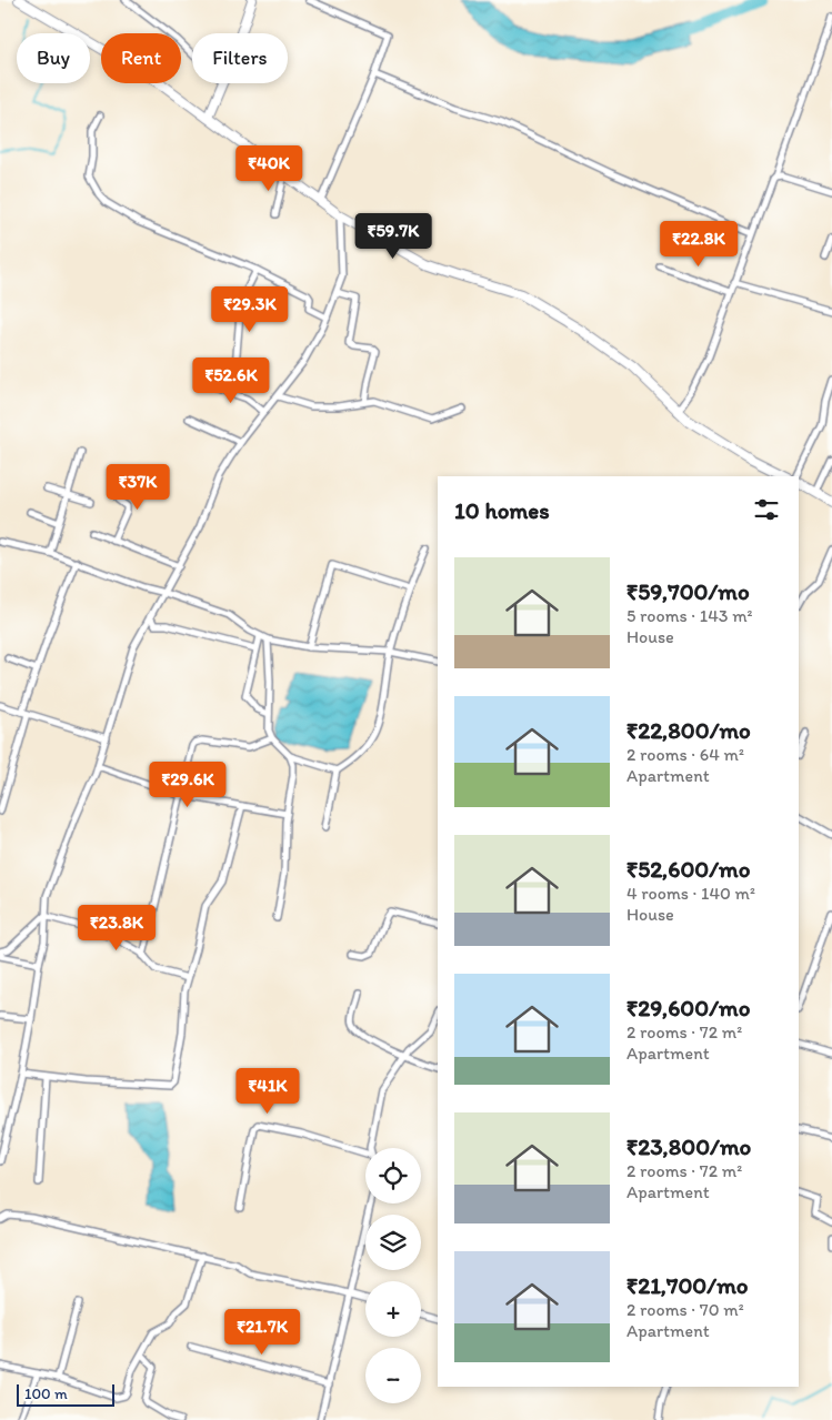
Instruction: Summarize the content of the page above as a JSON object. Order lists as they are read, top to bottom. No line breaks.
{"scale_bar":"100 m","page":{"chip":["Buy","Rent","Filters"],"price":["₹40K","₹59.7K","₹22.8K","₹29.3K","₹52.6K","₹37K","₹29.6K","₹23.8K","₹41K","₹21.7K"],"heading":"10 homes","list":[{"name":"₹59,700/mo","note":"5 rooms · 143 m² · House"},{"name":"₹22,800/mo","note":"2 rooms · 64 m² · Apartment"},{"name":"₹52,600/mo","note":"4 rooms · 140 m² · House"},{"name":"₹29,600/mo","note":"2 rooms · 72 m² · Apartment"},{"name":"₹23,800/mo","note":"2 rooms · 72 m² · Apartment"},{"name":"₹21,700/mo","note":"2 rooms · 70 m² · Apartment"}],"map_buttons":["+","−"],"scale":"100 m"}}
